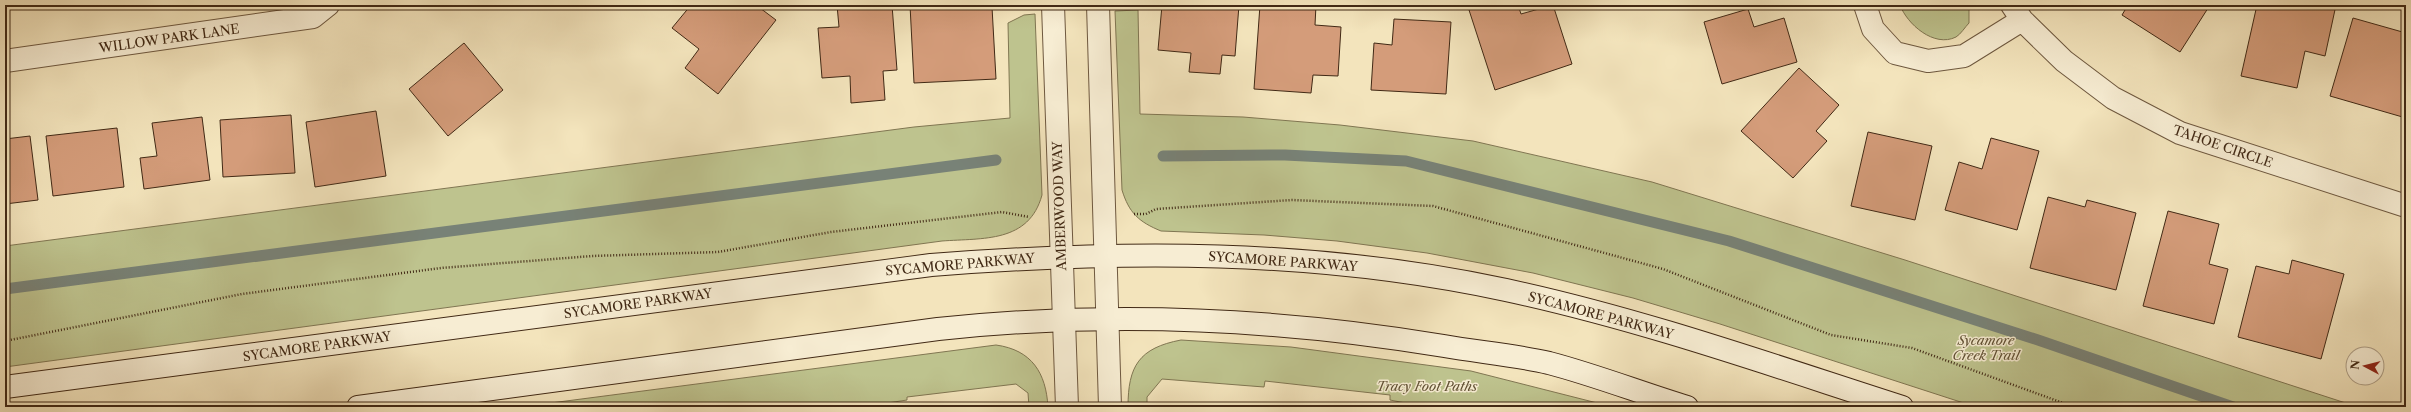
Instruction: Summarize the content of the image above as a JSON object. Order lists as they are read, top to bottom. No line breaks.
{"streets":{"main road":["WILLOW PARK LANE","TAHOE CIRCLE","AMBERWOOD WAY","SYCAMORE PARKWAY"]},"crossings":[["AMBERWOOD WAY","SYCAMORE PARKWAY"]],"parks":["Sycamore Creek Trail","Tracy Foot Paths"],"north":"left"}
